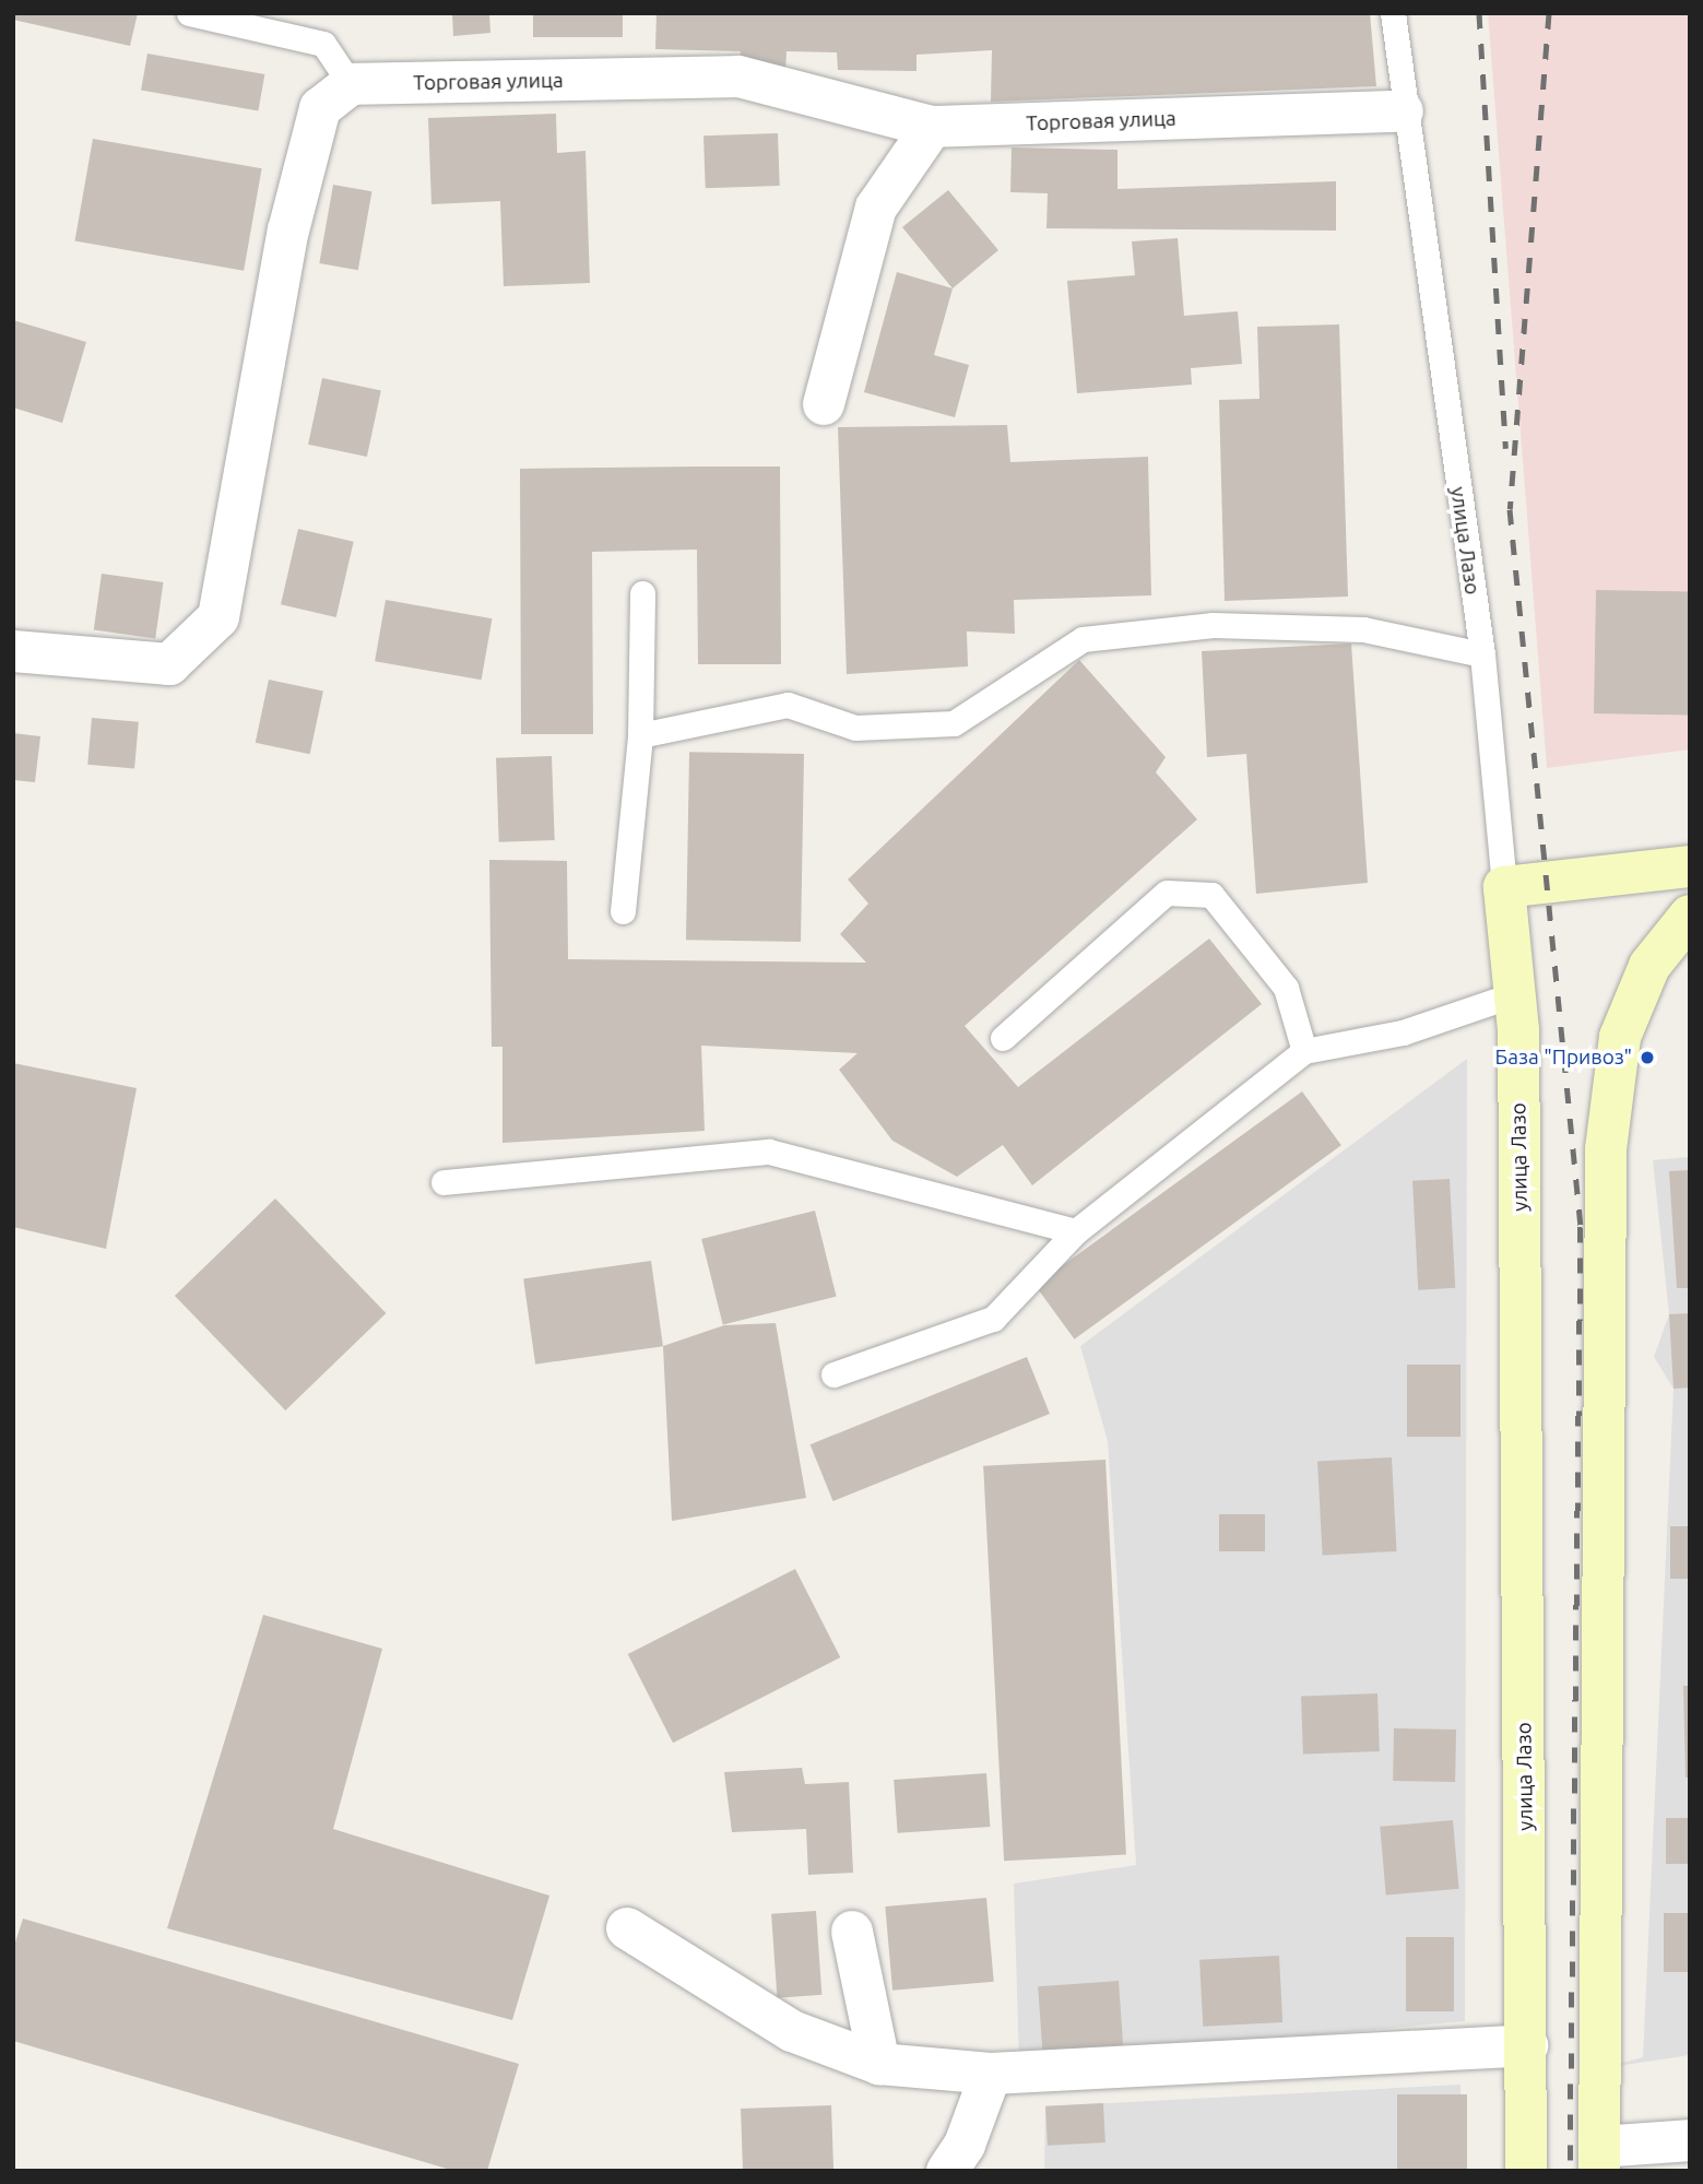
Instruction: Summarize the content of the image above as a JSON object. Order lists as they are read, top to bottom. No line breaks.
{"streets":{"main road":["улица Лазо"],"street":["Торговая улица"]},"crossings":[["Торговая улица","улица Лазо"]],"places":["База \"Привоз\""]}
